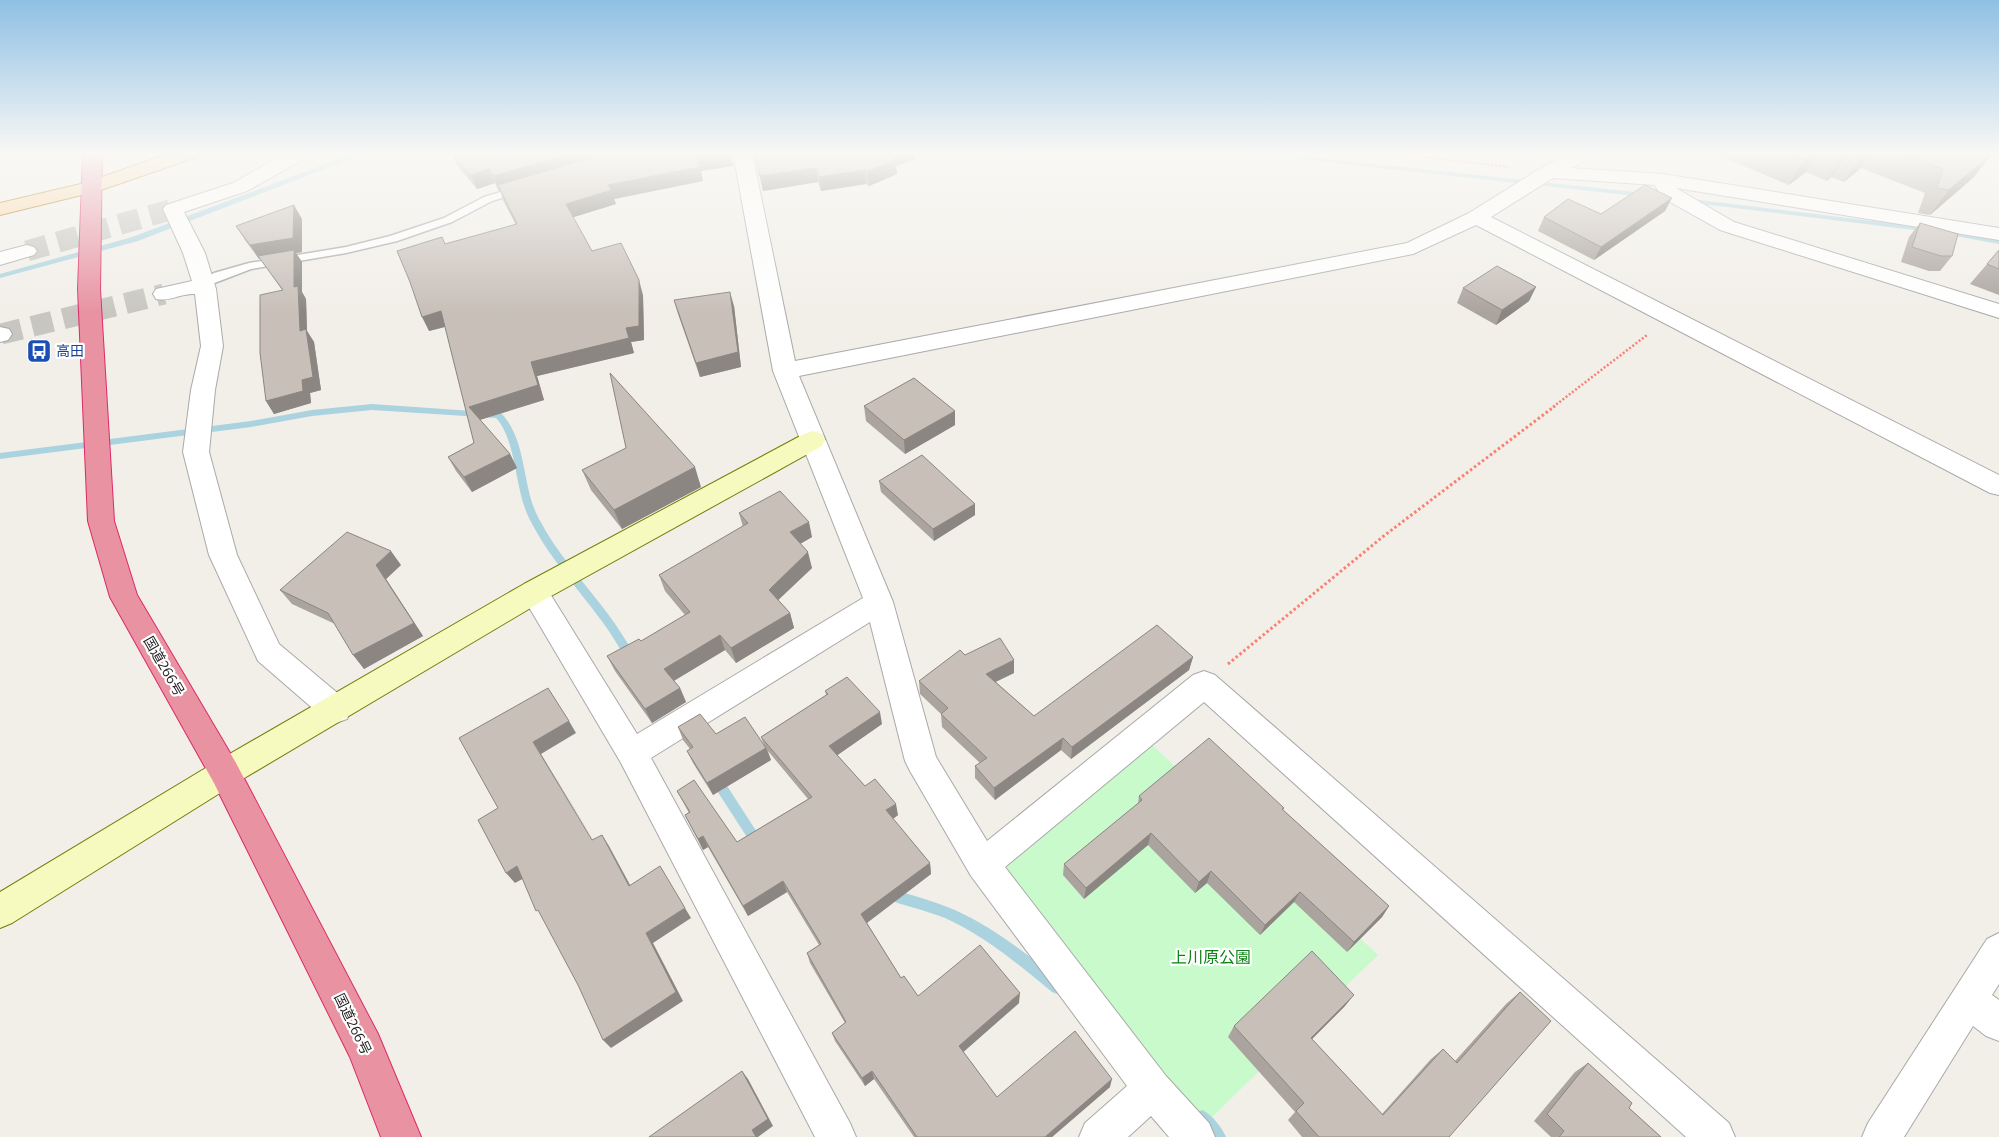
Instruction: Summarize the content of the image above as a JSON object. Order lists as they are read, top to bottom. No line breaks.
{"streets":{"highway":["国道266号"]},"parks":["上川原公園"],"places":{"bus stop":["高田"]}}
